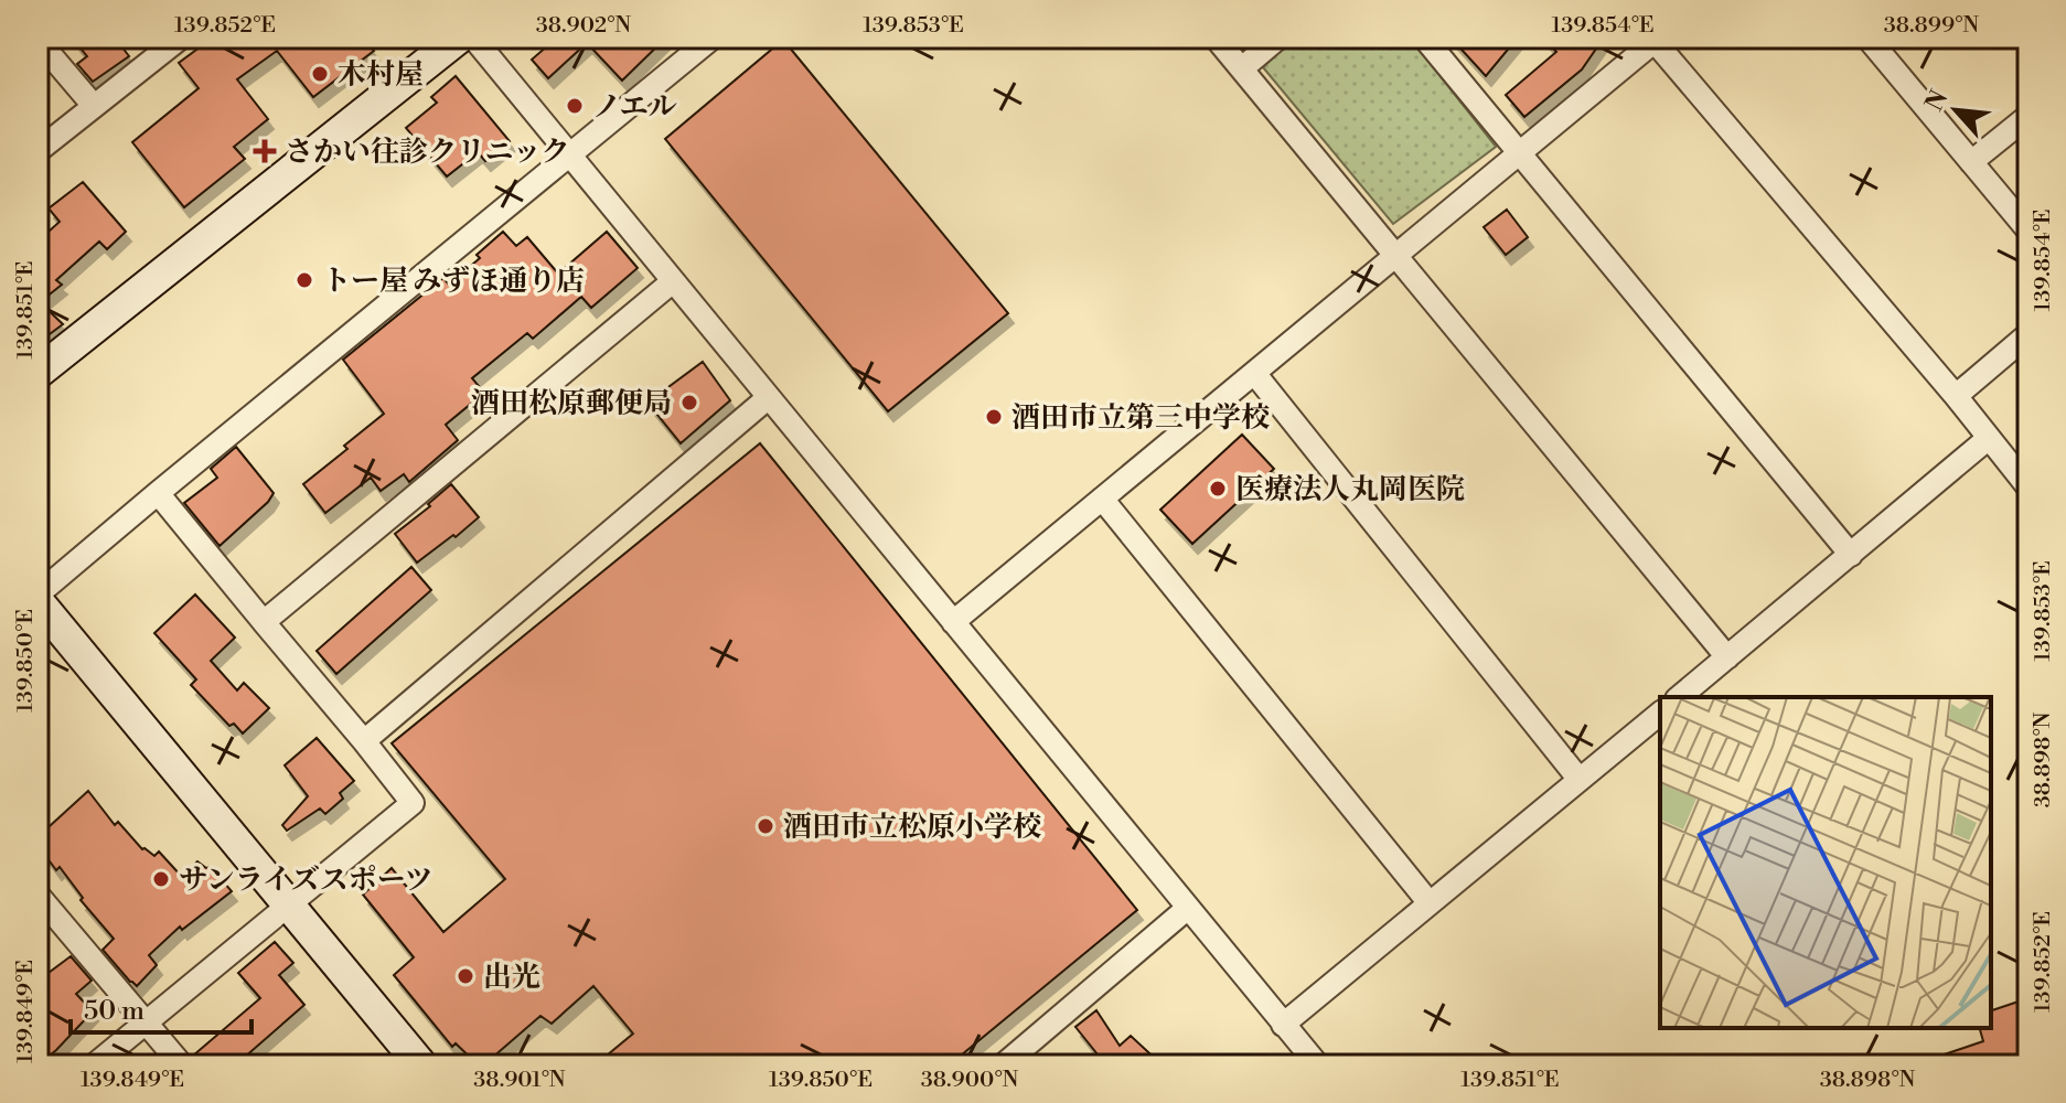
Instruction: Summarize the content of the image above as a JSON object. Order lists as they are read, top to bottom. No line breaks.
{"places":{"other":["木村屋","ノエル","トー屋 みずほ通り店","酒田松原郵便局","酒田市立第三中学校","医療法人丸岡医院","酒田市立松原小学校","サンライズスポーツ","出光"],"health":["さかい往診クリニック"]},"scale_bar":"50 m","north":"top left","coordinates":["139.852°E","38.902°N","139.853°E","139.854°E","38.899°N","139.851°E","139.850°E","38.898°N","139.849°E","38.901°N","38.900°N"]}
